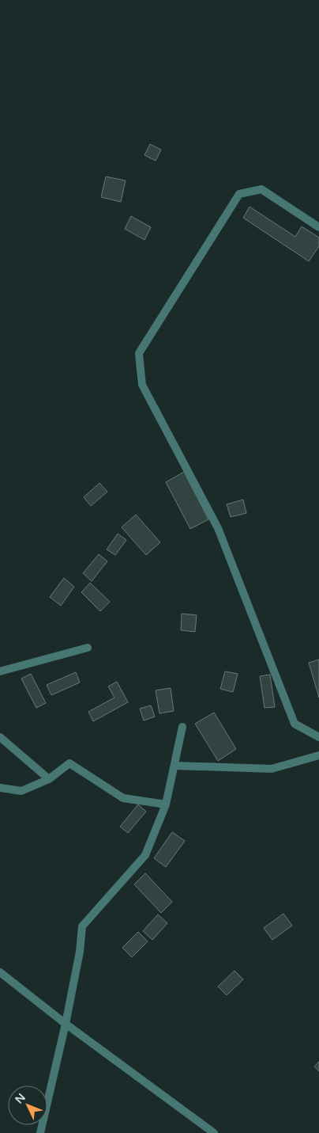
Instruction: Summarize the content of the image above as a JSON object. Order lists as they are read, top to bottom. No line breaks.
{"north":"top left"}
